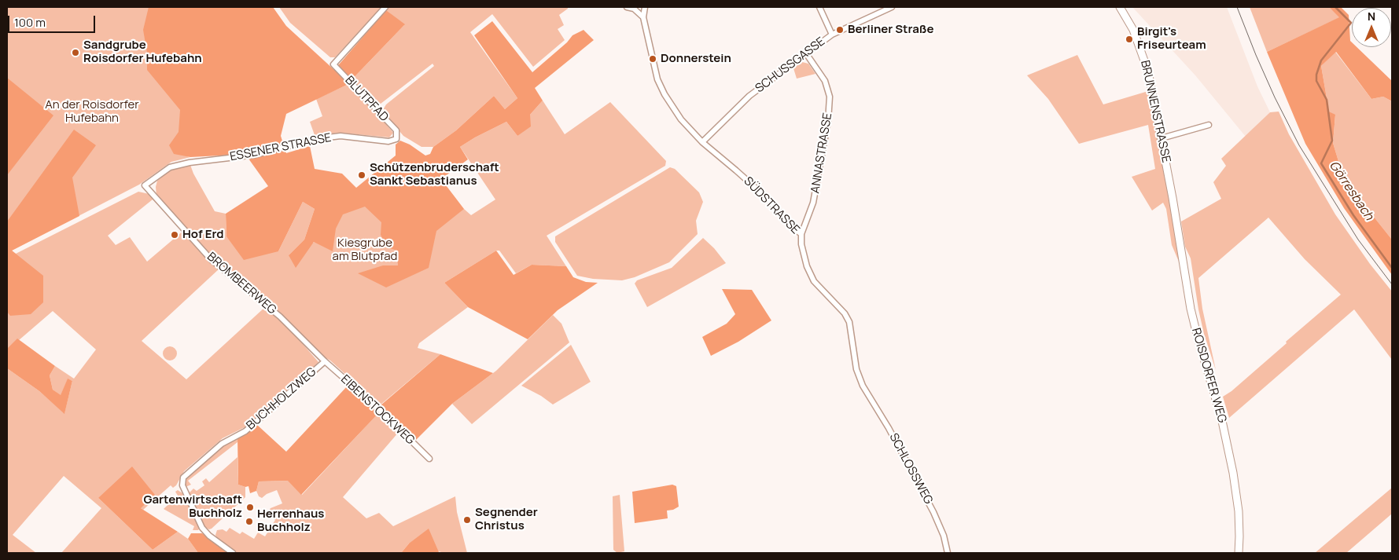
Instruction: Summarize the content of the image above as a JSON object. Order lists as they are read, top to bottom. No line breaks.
{"streets":{"street":["SCHUSSGASSE","BLUTPFAD","BRUNNENSTRASSE","ESSENER STRASSE","ANNASTRASSE","SÜDSTRASSE","BROMBEERWEG","ROISDORFER WEG","BUCHHOLZWEG","EIBENSTOCKWEG","SCHLOSSWEG"]},"crossings":[["SCHUSSGASSE","ANNASTRASSE"],["SCHUSSGASSE","SÜDSTRASSE"],["BLUTPFAD","ESSENER STRASSE"],["BRUNNENSTRASSE","ROISDORFER WEG"],["ESSENER STRASSE","BROMBEERWEG"],["ANNASTRASSE","SÜDSTRASSE"],["SÜDSTRASSE","SCHLOSSWEG"],["BROMBEERWEG","BUCHHOLZWEG"],["BROMBEERWEG","EIBENSTOCKWEG"],["BUCHHOLZWEG","EIBENSTOCKWEG"]],"water":["Görresbach"],"parks":["An der Roisdorfer Hufebahn","Kiesgrube am Blutpfad"],"places":["Berliner Straße","Birgit's Friseurteam","Sandgrube Roisdorfer Hufebahn","Donnerstein","Schützenbruderschaft Sankt Sebastianus","Hof Erd","Gartenwirtschaft Buchholz","Segnender Christus","Herrenhaus Buchholz"],"scale_bar":"100 m","north":"top"}
